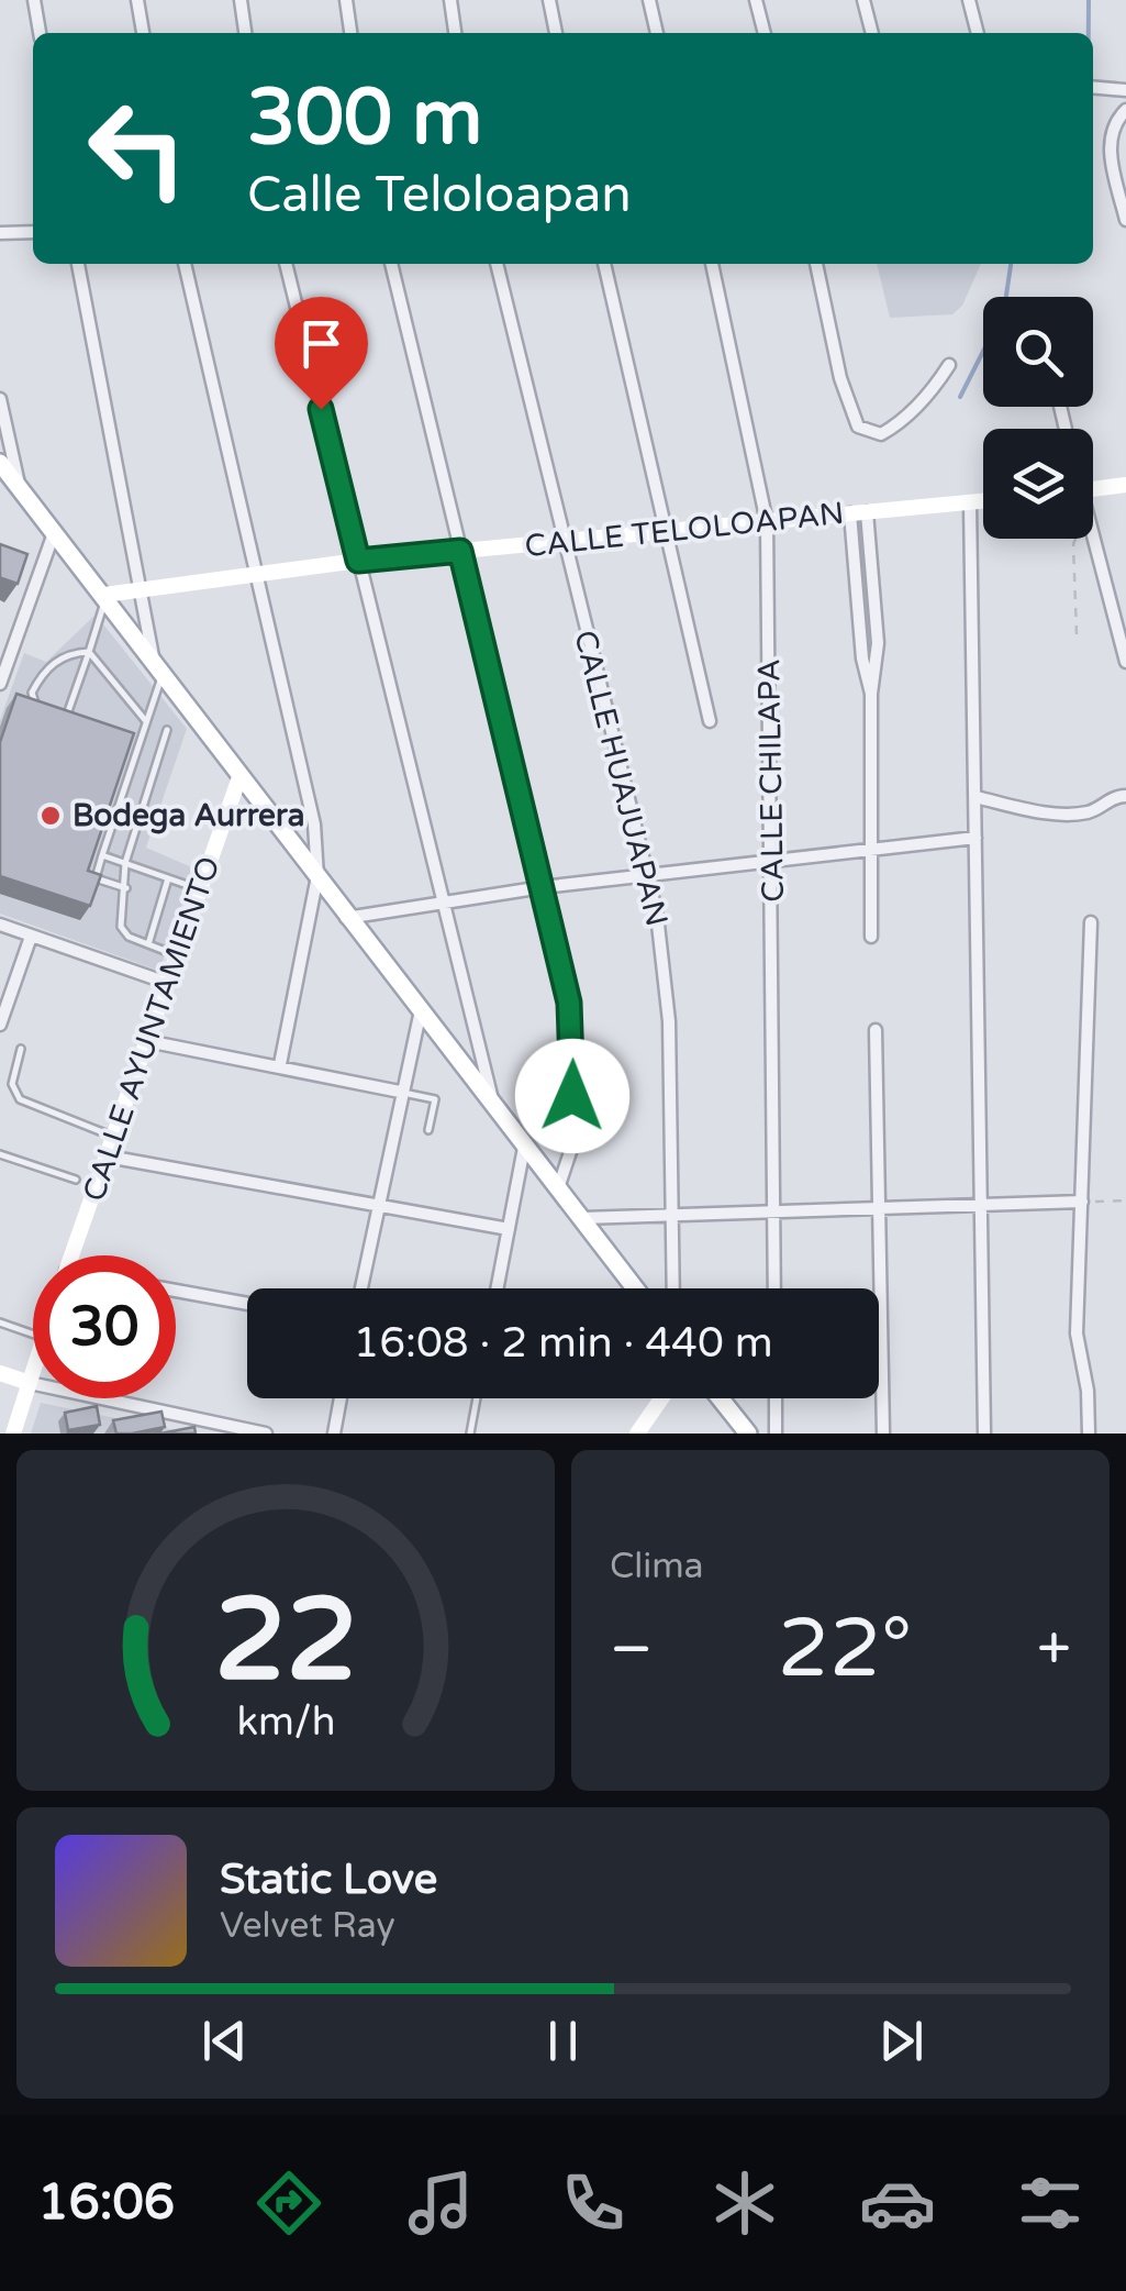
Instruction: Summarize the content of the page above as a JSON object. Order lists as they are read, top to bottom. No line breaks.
{"streets":{"street":["CALLE TELOLOAPAN","CALLE HUAJUAPAN","CALLE CHILAPA","CALLE AYUNTAMIENTO"]},"crossings":[["CALLE TELOLOAPAN","CALLE HUAJUAPAN"],["CALLE TELOLOAPAN","CALLE CHILAPA"]],"places":["Bodega Aurrera"],"page":{"turn":["300 m","Calle Teloloapan"],"limit":"30","trip":"16:08 · 2 min · 440 m","tile":"Clima","heat":["−","22°","+"],"song":["Static Love","Velvet Ray"],"tabs":"16:06","gauge":["22","km/h"]}}
